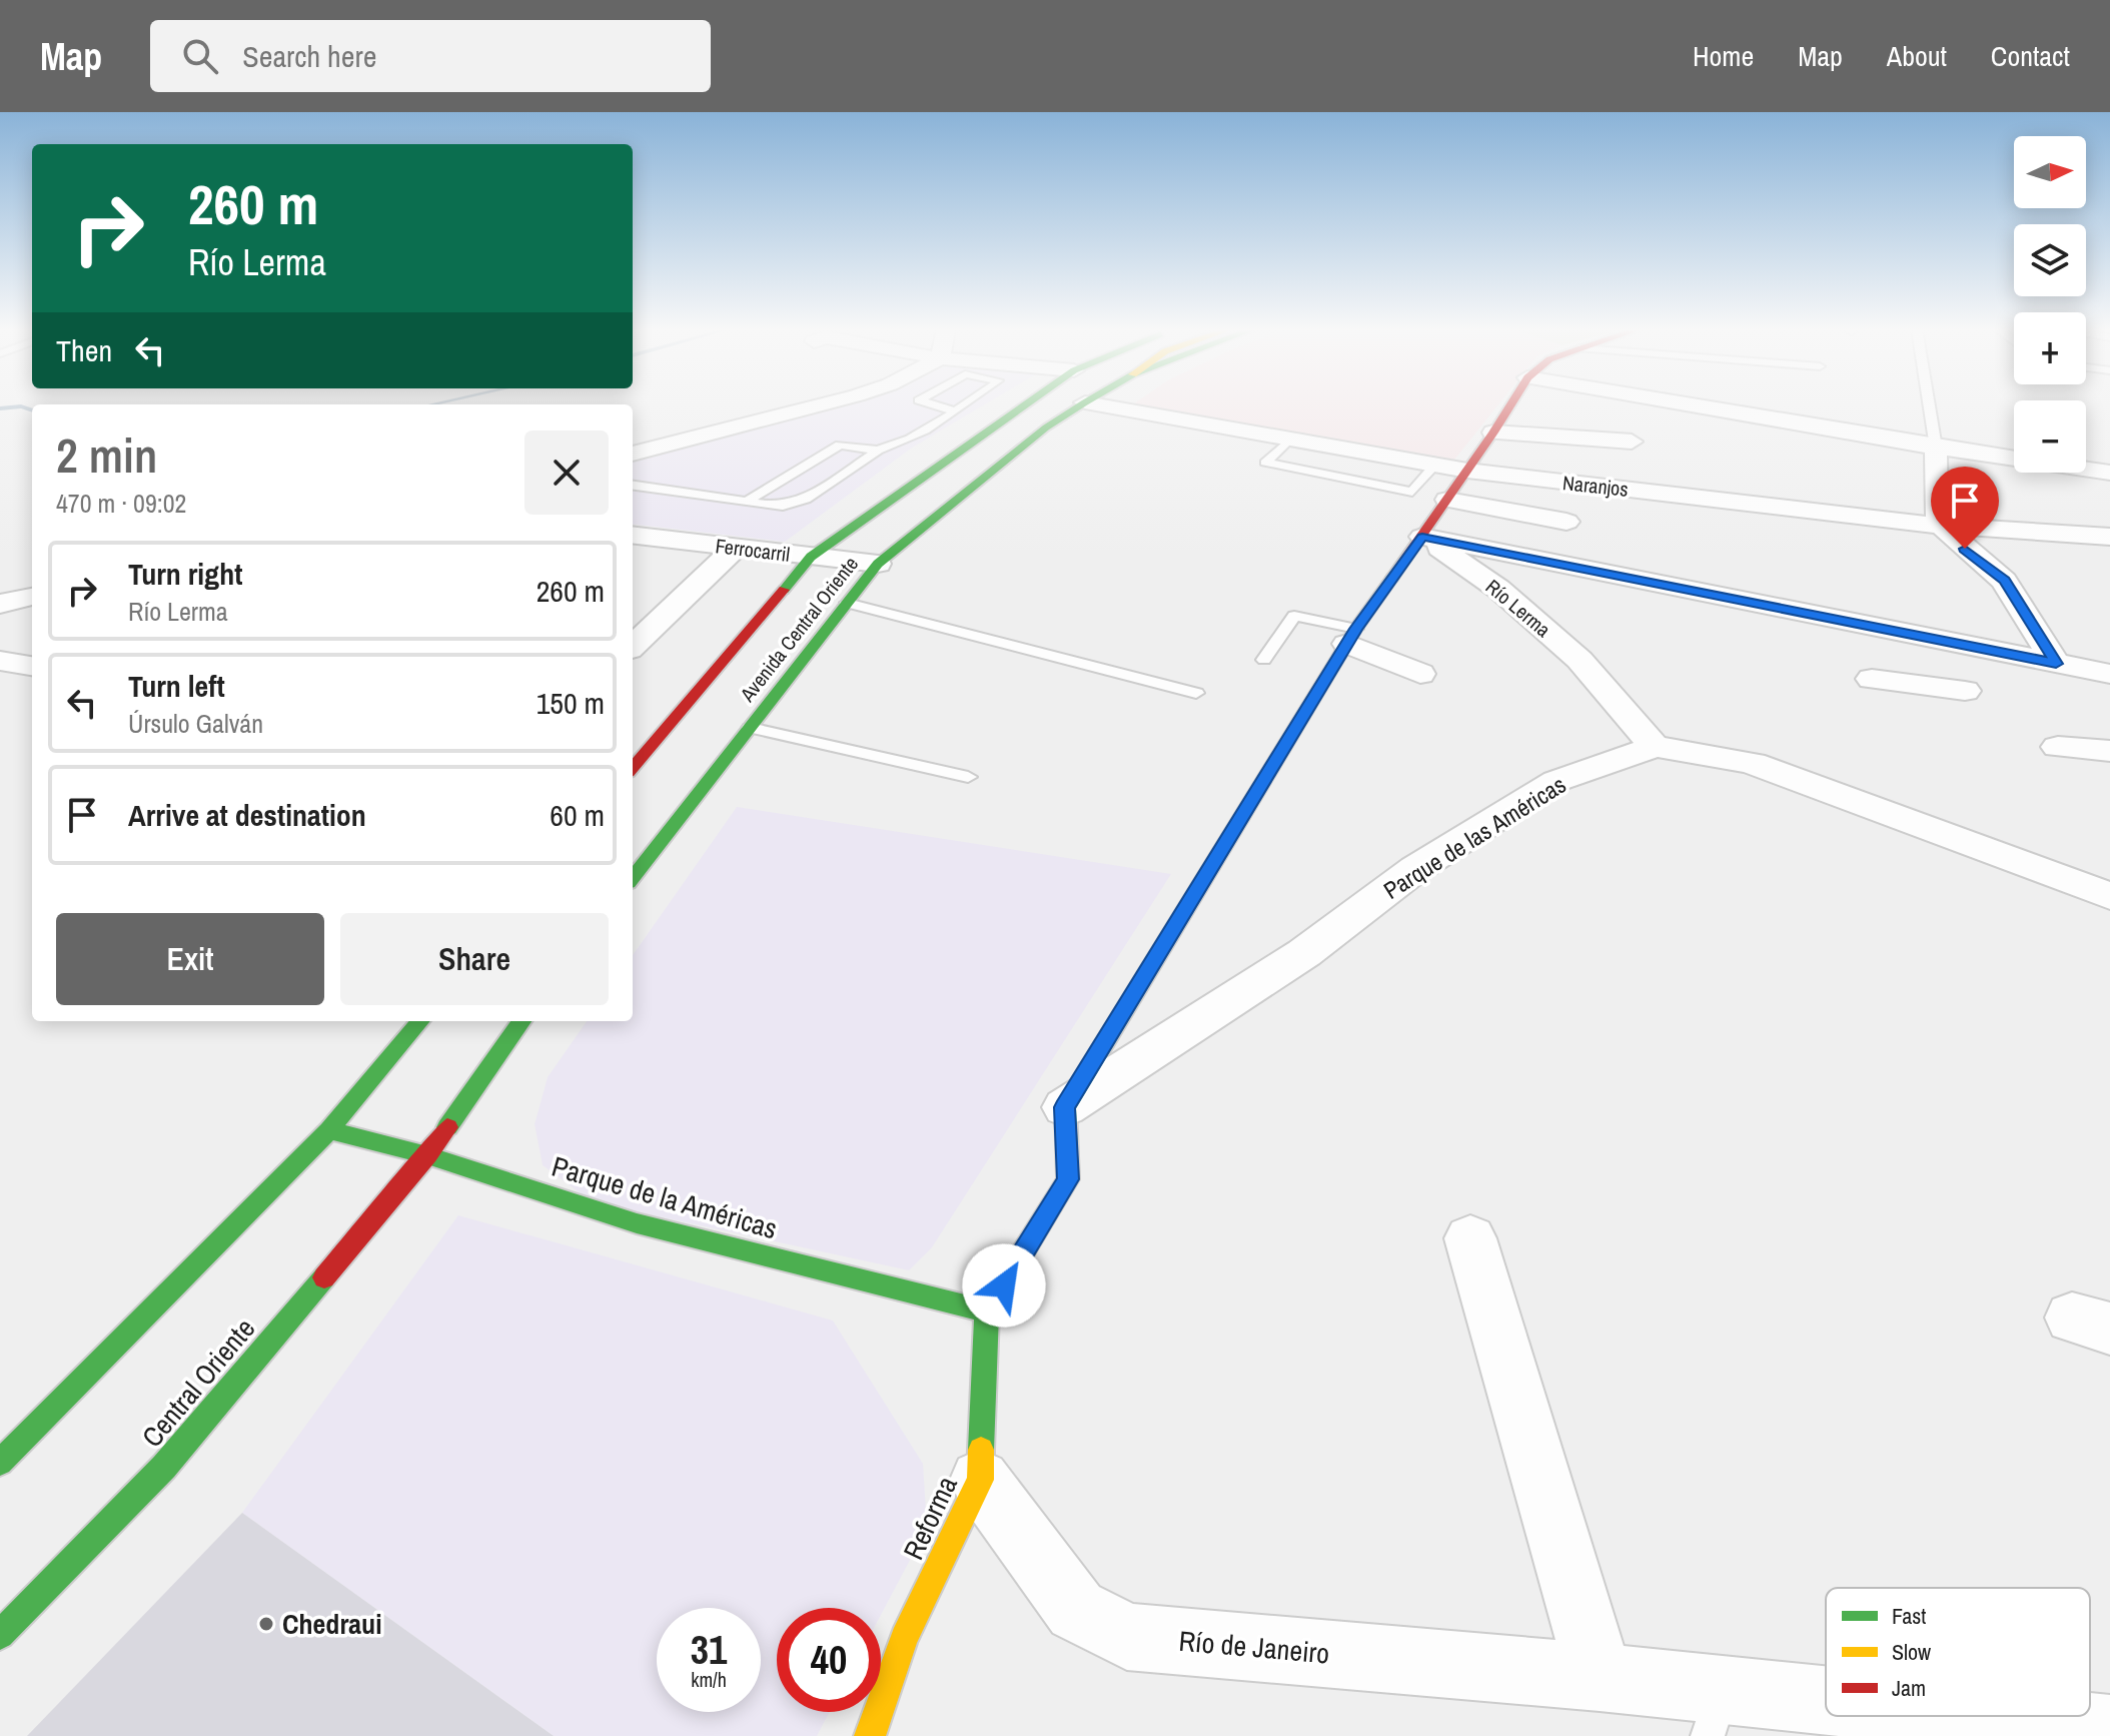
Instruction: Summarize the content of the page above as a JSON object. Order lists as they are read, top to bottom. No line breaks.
{"streets":{"main road":["Avenida Central Oriente","Parque de la Américas","Central Oriente","Reforma"],"street":["Naranjos","Ferrocarril","Río Lerma","Parque de las Américas","Río de Janeiro"]},"crossings":[["Ferrocarril","Avenida Central Oriente"],["Río Lerma","Parque de las Américas"],["Parque de la Américas","Central Oriente"],["Parque de la Américas","Reforma"],["Reforma","Río de Janeiro"]],"places":["Chedraui"],"legend":["Fast","Slow","Jam"],"north":"right","page":{"header":"Map","search":"Search here","nav":["Home","Map","About","Contact"],"map_buttons":["+","−"],"turn":["260 m","Río Lerma"],"then":"Then","heading":["2 min","470 m · 09:02"],"list":[{"name":"Turn right","note":"Río Lerma","value":"260 m"},{"name":"Turn left","note":"Úrsulo Galván","value":"150 m"},{"name":"Arrive at destination","value":"60 m"}],"buttons":["Exit","Share"],"speed":"31 km/h","limit":"40"}}
